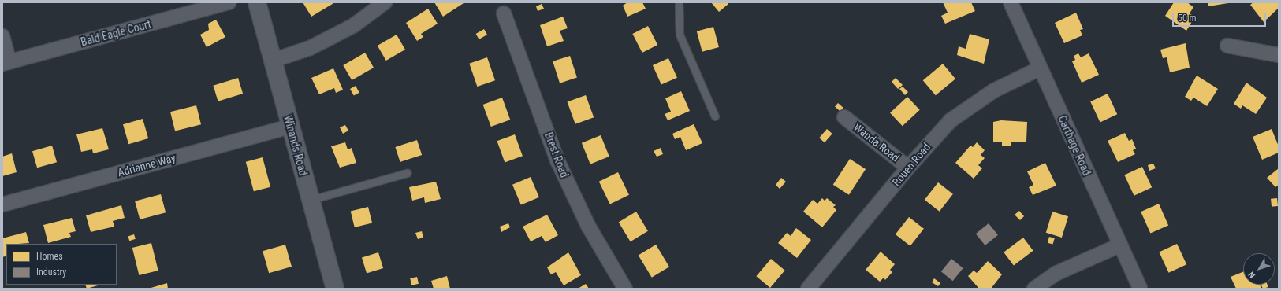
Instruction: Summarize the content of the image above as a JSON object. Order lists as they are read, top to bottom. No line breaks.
{"streets":{"street":["Bald Eagle Court","Wanda Road","Winands Road","Carthage Road","Brest Road","Rouen Road","Adrianne Way"]},"crossings":[["Wanda Road","Rouen Road"],["Winands Road","Adrianne Way"],["Carthage Road","Rouen Road"]],"legend":["Homes","Industry"],"scale_bar":"50 m","north":"bottom left"}
